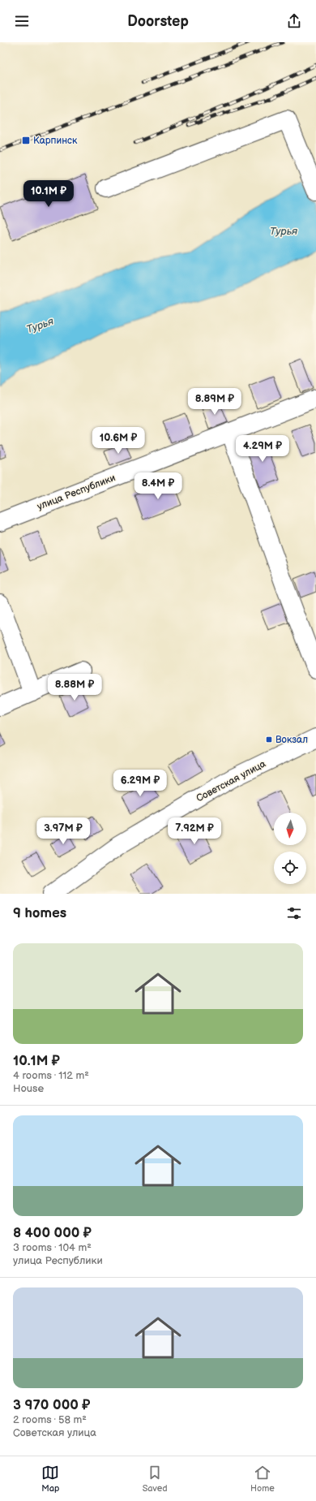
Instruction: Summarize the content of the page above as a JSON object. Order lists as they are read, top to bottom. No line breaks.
{"streets":{"street":["улица Республики","Советская улица"]},"water":["Турья"],"places":{"transit":["Карпинск","Вокзал"]},"north":"bottom","page":{"header":"Doorstep","price":["10.1M ₽","8.89M ₽","10.6M ₽","4.29M ₽","8.4M ₽","8.88M ₽","6.29M ₽","3.97M ₽","7.92M ₽"],"heading":"9 homes","list":[{"name":"10.1M ₽","note":"4 rooms · 112 m² · House"},{"name":"8 400 000 ₽","note":"3 rooms · 104 m² · улица Республики"},{"name":"3 970 000 ₽","note":"2 rooms · 58 m² · Советская улица"}],"tabs":["Map","Saved","Home"]}}
